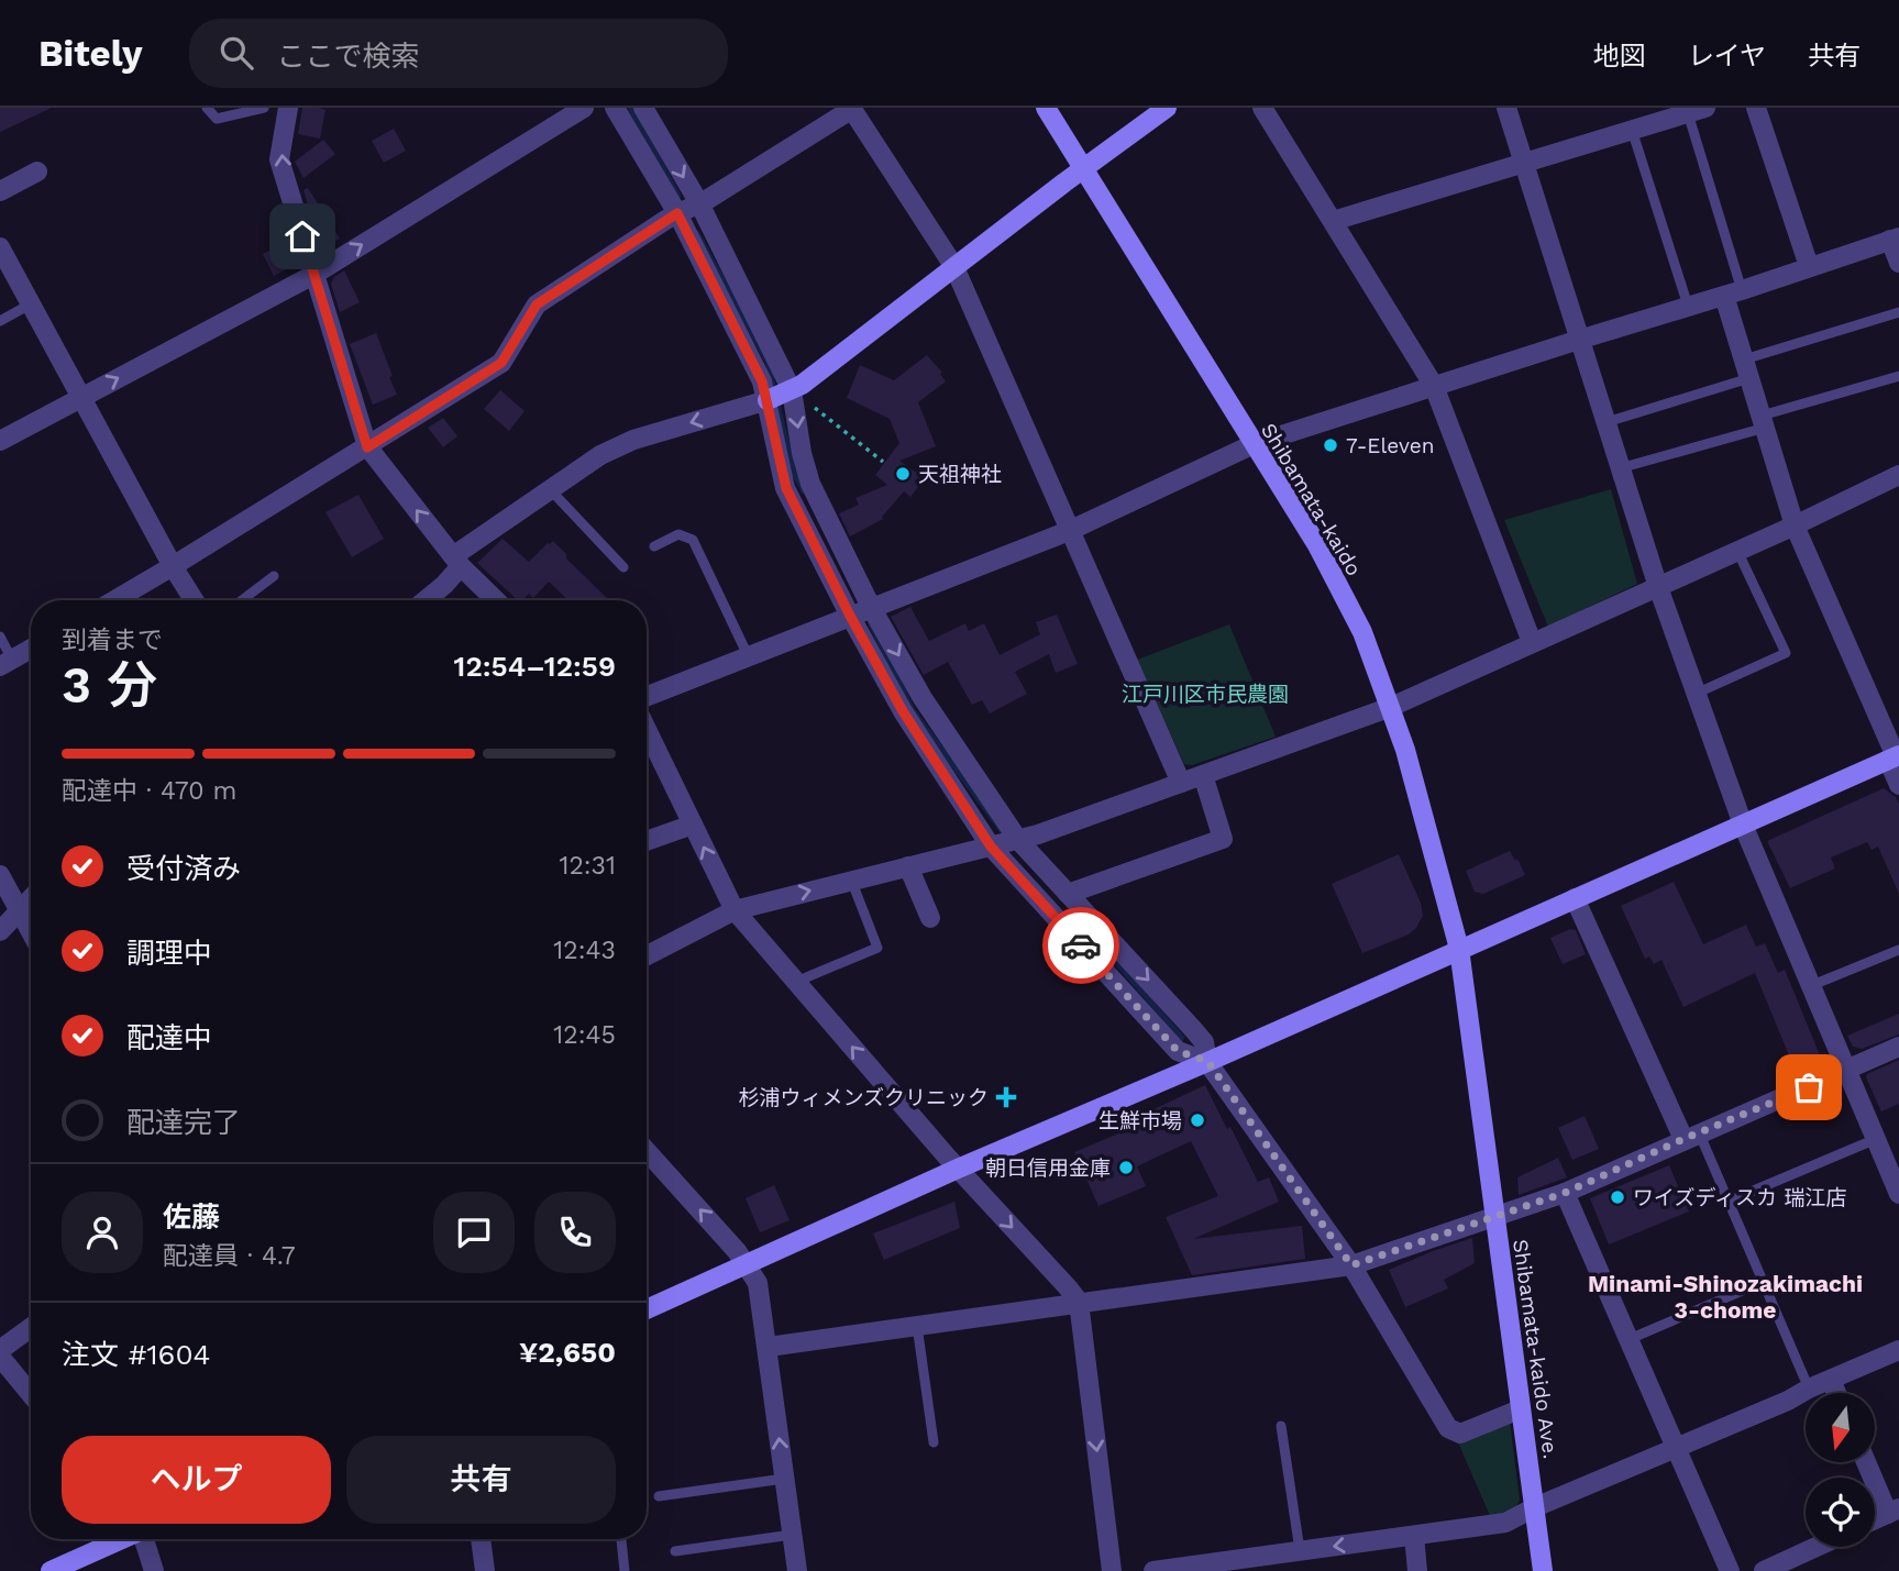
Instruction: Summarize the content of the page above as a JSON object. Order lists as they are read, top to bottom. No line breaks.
{"streets":{"street":["Shibamata-kaido","Shibamata-kaido Ave."]},"crossings":[["Shibamata-kaido","Shibamata-kaido Ave."]],"districts":["Minami-Shinozakimachi 3-chome"],"parks":["江戸川区市民農園"],"places":{"other":["7-Eleven","天祖神社","生鮮市場","朝日信用金庫","ワイズディスカ 瑞江店"],"health":["杉浦ウィメンズクリニック"]},"north":"bottom","page":{"header":"Bitely","search":"ここで検索","nav":["地図","レイヤ","共有"],"heading":["3 分","到着まで","12:54–12:59"],"panel":["佐藤","配達員 · 4.7","注文 #1604","¥2,650"],"bar":"配達中 · 470 m","list":[["受付済み","12:31"],["調理中","12:43"],["配達中","12:45"],"配達完了"],"buttons":["ヘルプ","共有"]}}
